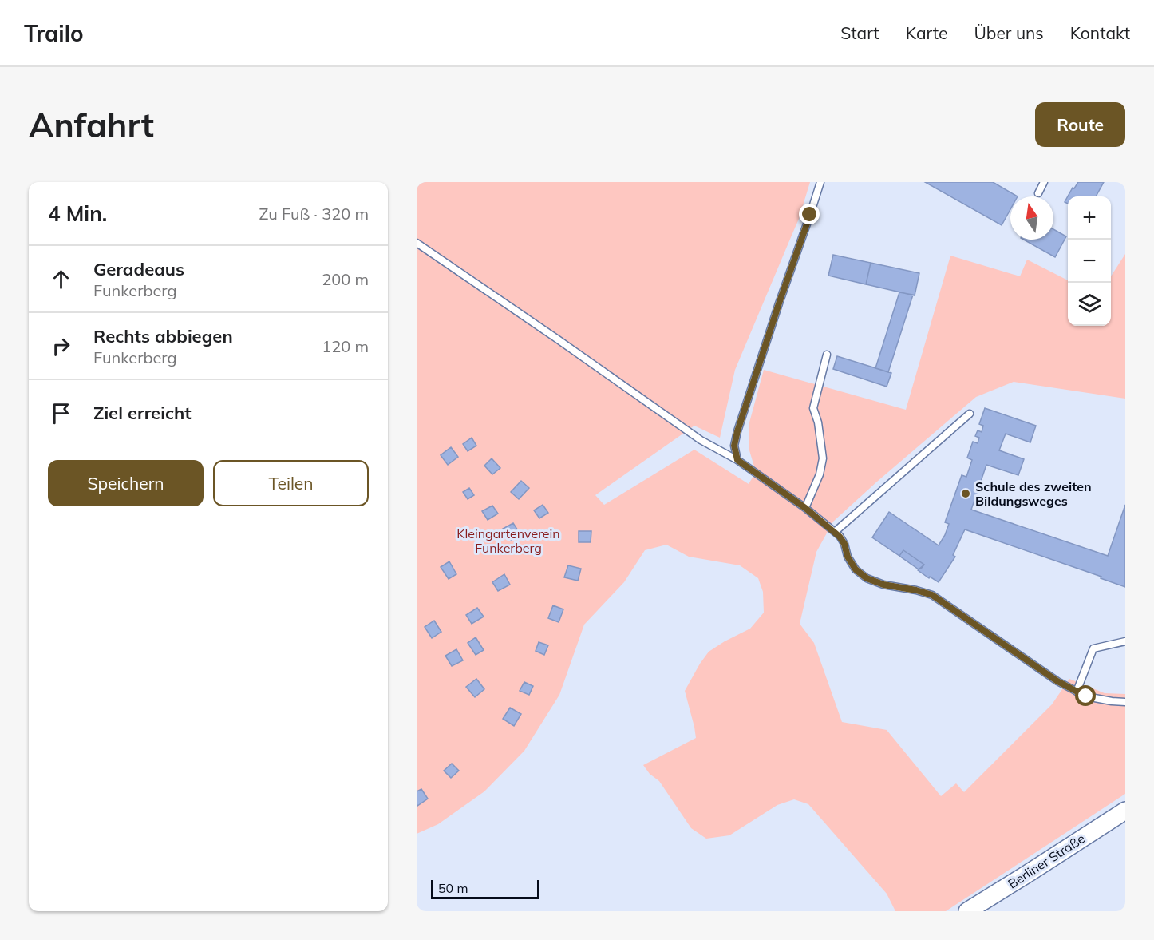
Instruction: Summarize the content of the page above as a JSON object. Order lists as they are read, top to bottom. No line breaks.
{"streets":{"street":["Berliner Straße"]},"parks":["Kleingartenverein Funkerberg"],"places":["Schule des zweiten Bildungsweges"],"scale_bar":"50 m","north":"top","page":{"header":"Trailo","nav":["Start","Karte","Über uns","Kontakt"],"buttons":["Route",["Speichern","Teilen"]],"title":"Anfahrt","heading":["4 Min.","Zu Fuß · 320 m"],"map_buttons":["+","−"],"list":[["Geradeaus","Funkerberg","200 m"],["Rechts abbiegen","Funkerberg","120 m"],"Ziel erreicht"],"scale":"50 m"}}
